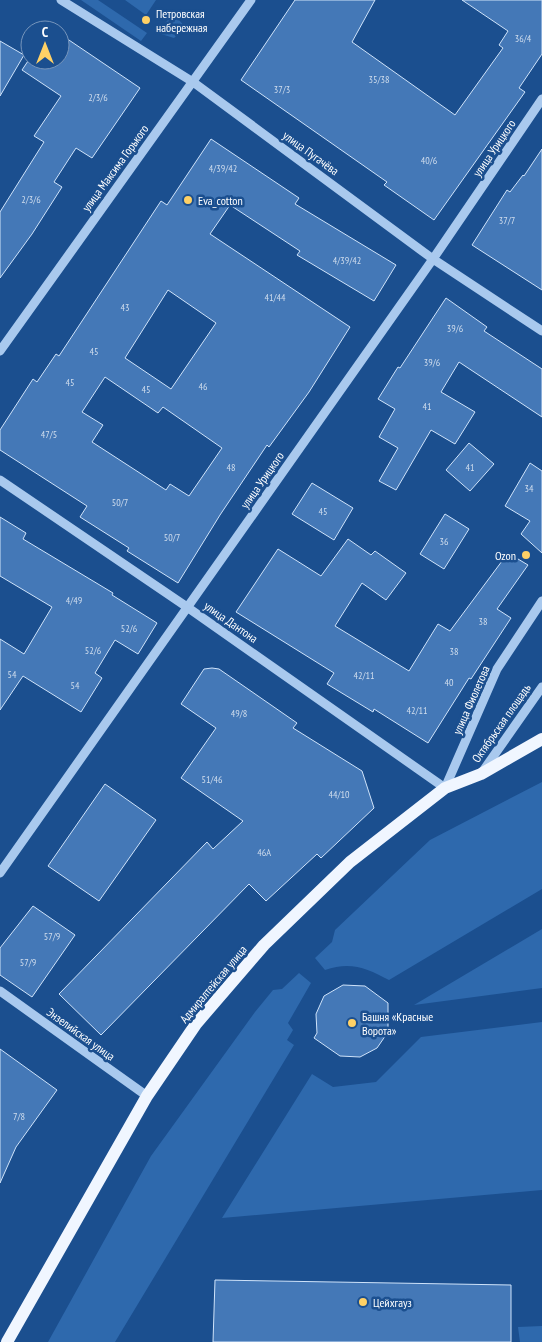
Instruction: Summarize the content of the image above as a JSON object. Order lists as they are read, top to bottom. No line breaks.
{"streets":{"main road":["Адмиралтейская улица"],"street":["улица Урицкого","улица Пугачёва","улица Максима Горького","улица Дантона","улица Фиолетова","Октябрьская площадь","Энзелийская улица"]},"crossings":[["улица Урицкого","улица Пугачёва"],["улица Урицкого","улица Дантона"],["улица Пугачёва","улица Максима Горького"],["улица Дантона","улица Фиолетова"],["улица Дантона","Адмиралтейская улица"],["улица Фиолетова","Адмиралтейская улица"],["Октябрьская площадь","Адмиралтейская улица"],["Адмиралтейская улица","Энзелийская улица"]],"places":["Петровская набережная","Eva_cotton","Ozon","Башня «Красные Ворота»","Цейхгауз"],"house_numbers":["36/4","35/38","37/3","2/3/6","40/6","4/39/42","2/3/6","37/7","4/39/42","41/44","43","39/6","45","39/6","45","46","45","41","47/5","48","41","34","50/7","45","50/7","36","4/49","38","52/6","52/6","38","54","42/11","40","54","42/11","49/8","51/46","44/10","46А","57/9","57/9","7/8"],"north":"top"}
